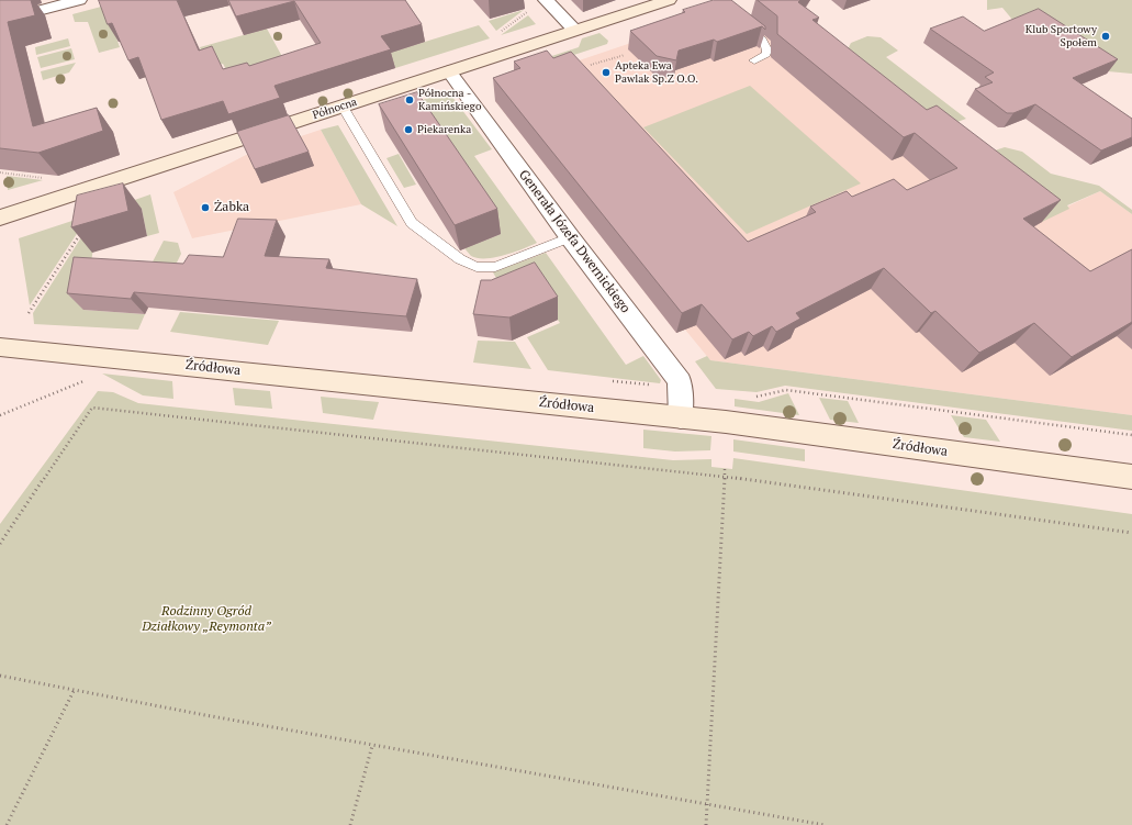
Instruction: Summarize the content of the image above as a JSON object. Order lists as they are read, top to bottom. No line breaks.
{"streets":{"street":["Północna","Generała Józefa Dwernickiego","Źródłowa"]},"crossings":[["Północna","Generała Józefa Dwernickiego"],["Generała Józefa Dwernickiego","Źródłowa"]],"parks":["Rodzinny Ogród Działkowy „Reymonta”"],"places":["Klub Sportowy Społem","Apteka Ewa Pawlak Sp.Z O.O.","Północna - Kamińskiego","Piekarenka","Żabka"]}
